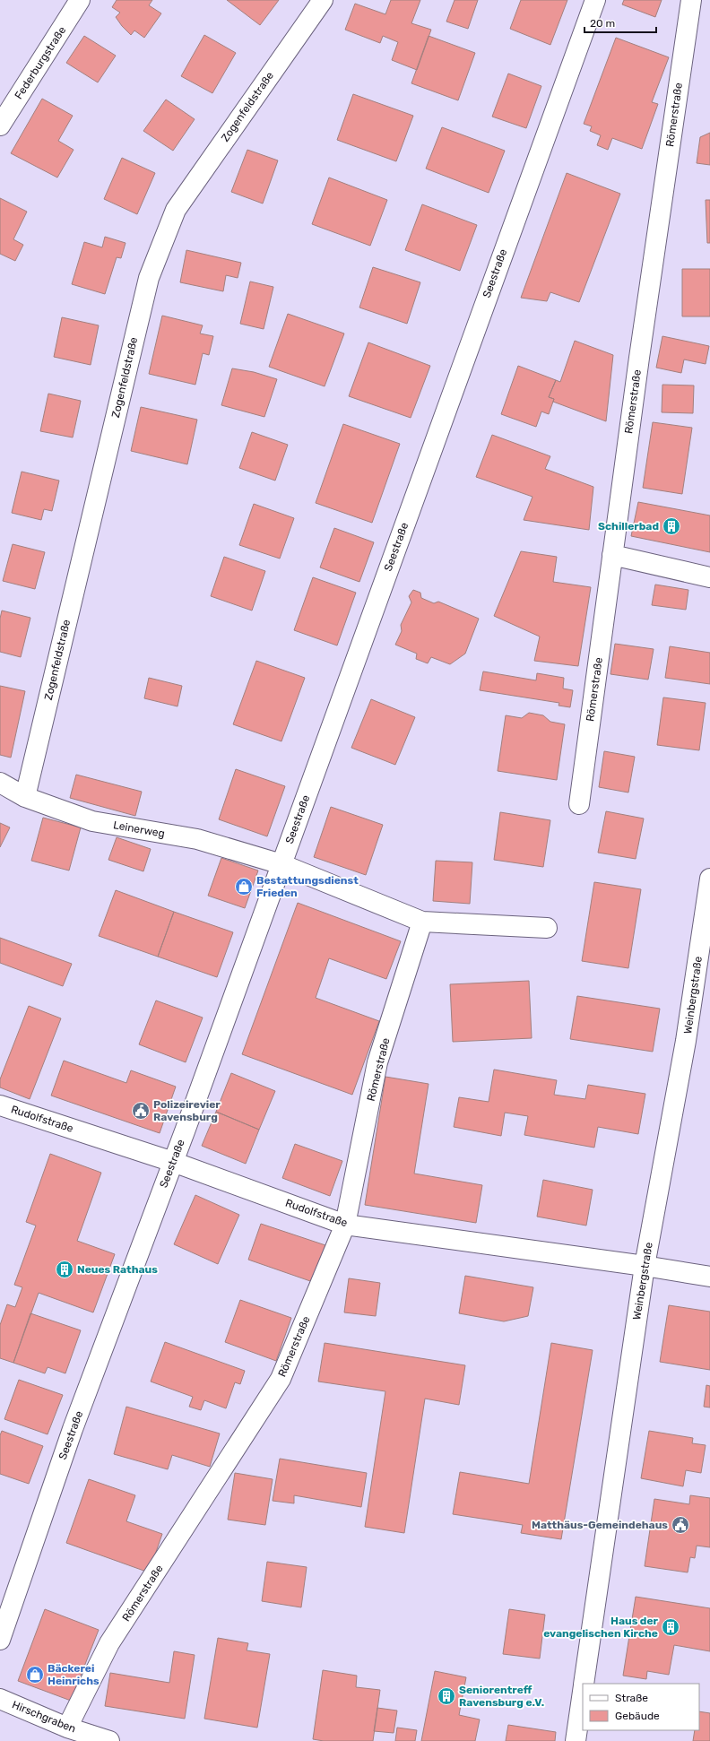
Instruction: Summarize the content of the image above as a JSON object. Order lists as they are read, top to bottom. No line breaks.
{"streets":{"street":["Federburgstraße","Zogenfeldstraße","Römerstraße","Seestraße","Leinerweg","Weinbergstraße","Rudolfstraße","Hirschgraben"]},"crossings":[["Zogenfeldstraße","Leinerweg"],["Römerstraße","Rudolfstraße"],["Römerstraße","Hirschgraben"],["Seestraße","Leinerweg"],["Seestraße","Rudolfstraße"],["Weinbergstraße","Rudolfstraße"]],"places":{"building":["Schillerbad","Neues Rathaus","Haus der evangelischen Kirche","Seniorentreff Ravensburg e.V."],"shop":["Bestattungsdienst Frieden","Bäckerei Heinrichs"],"public building":["Polizeirevier Ravensburg","Matthäus-Gemeindehaus"]},"legend":["Straße","Gebäude"],"scale_bar":"20 m"}
